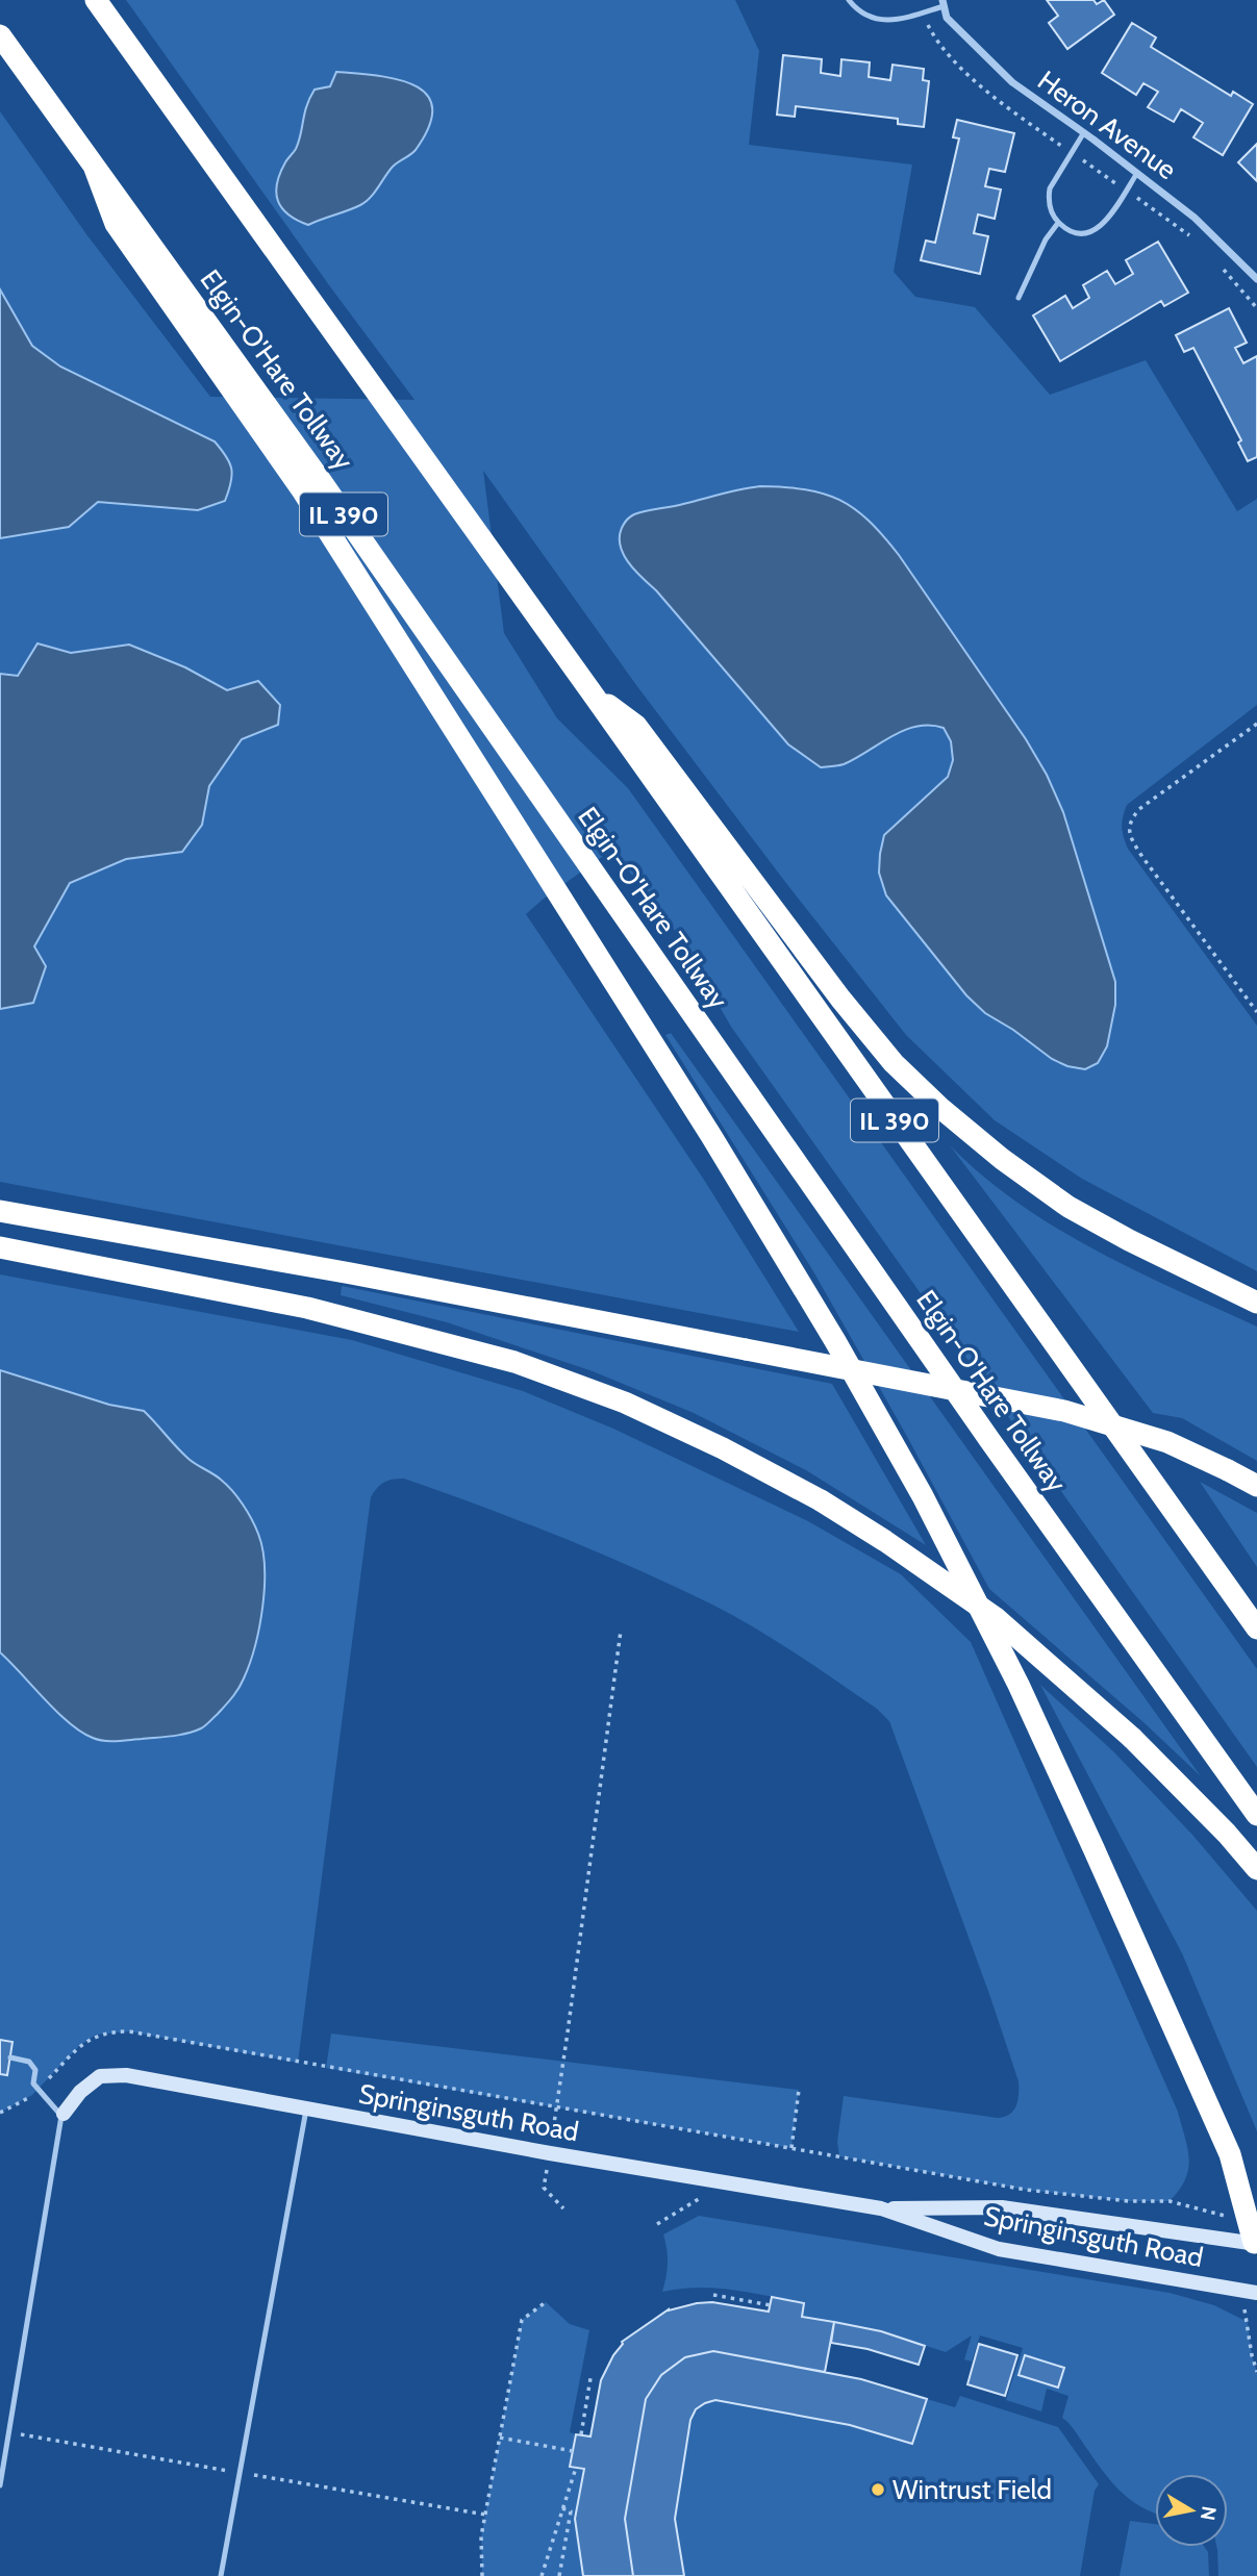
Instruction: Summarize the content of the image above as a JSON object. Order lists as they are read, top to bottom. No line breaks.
{"streets":{"highway":["Elgin-O'Hare Tollway","IL 390"],"street":["Heron Avenue","Springinsguth Road"]},"places":["Wintrust Field"],"north":"right"}
